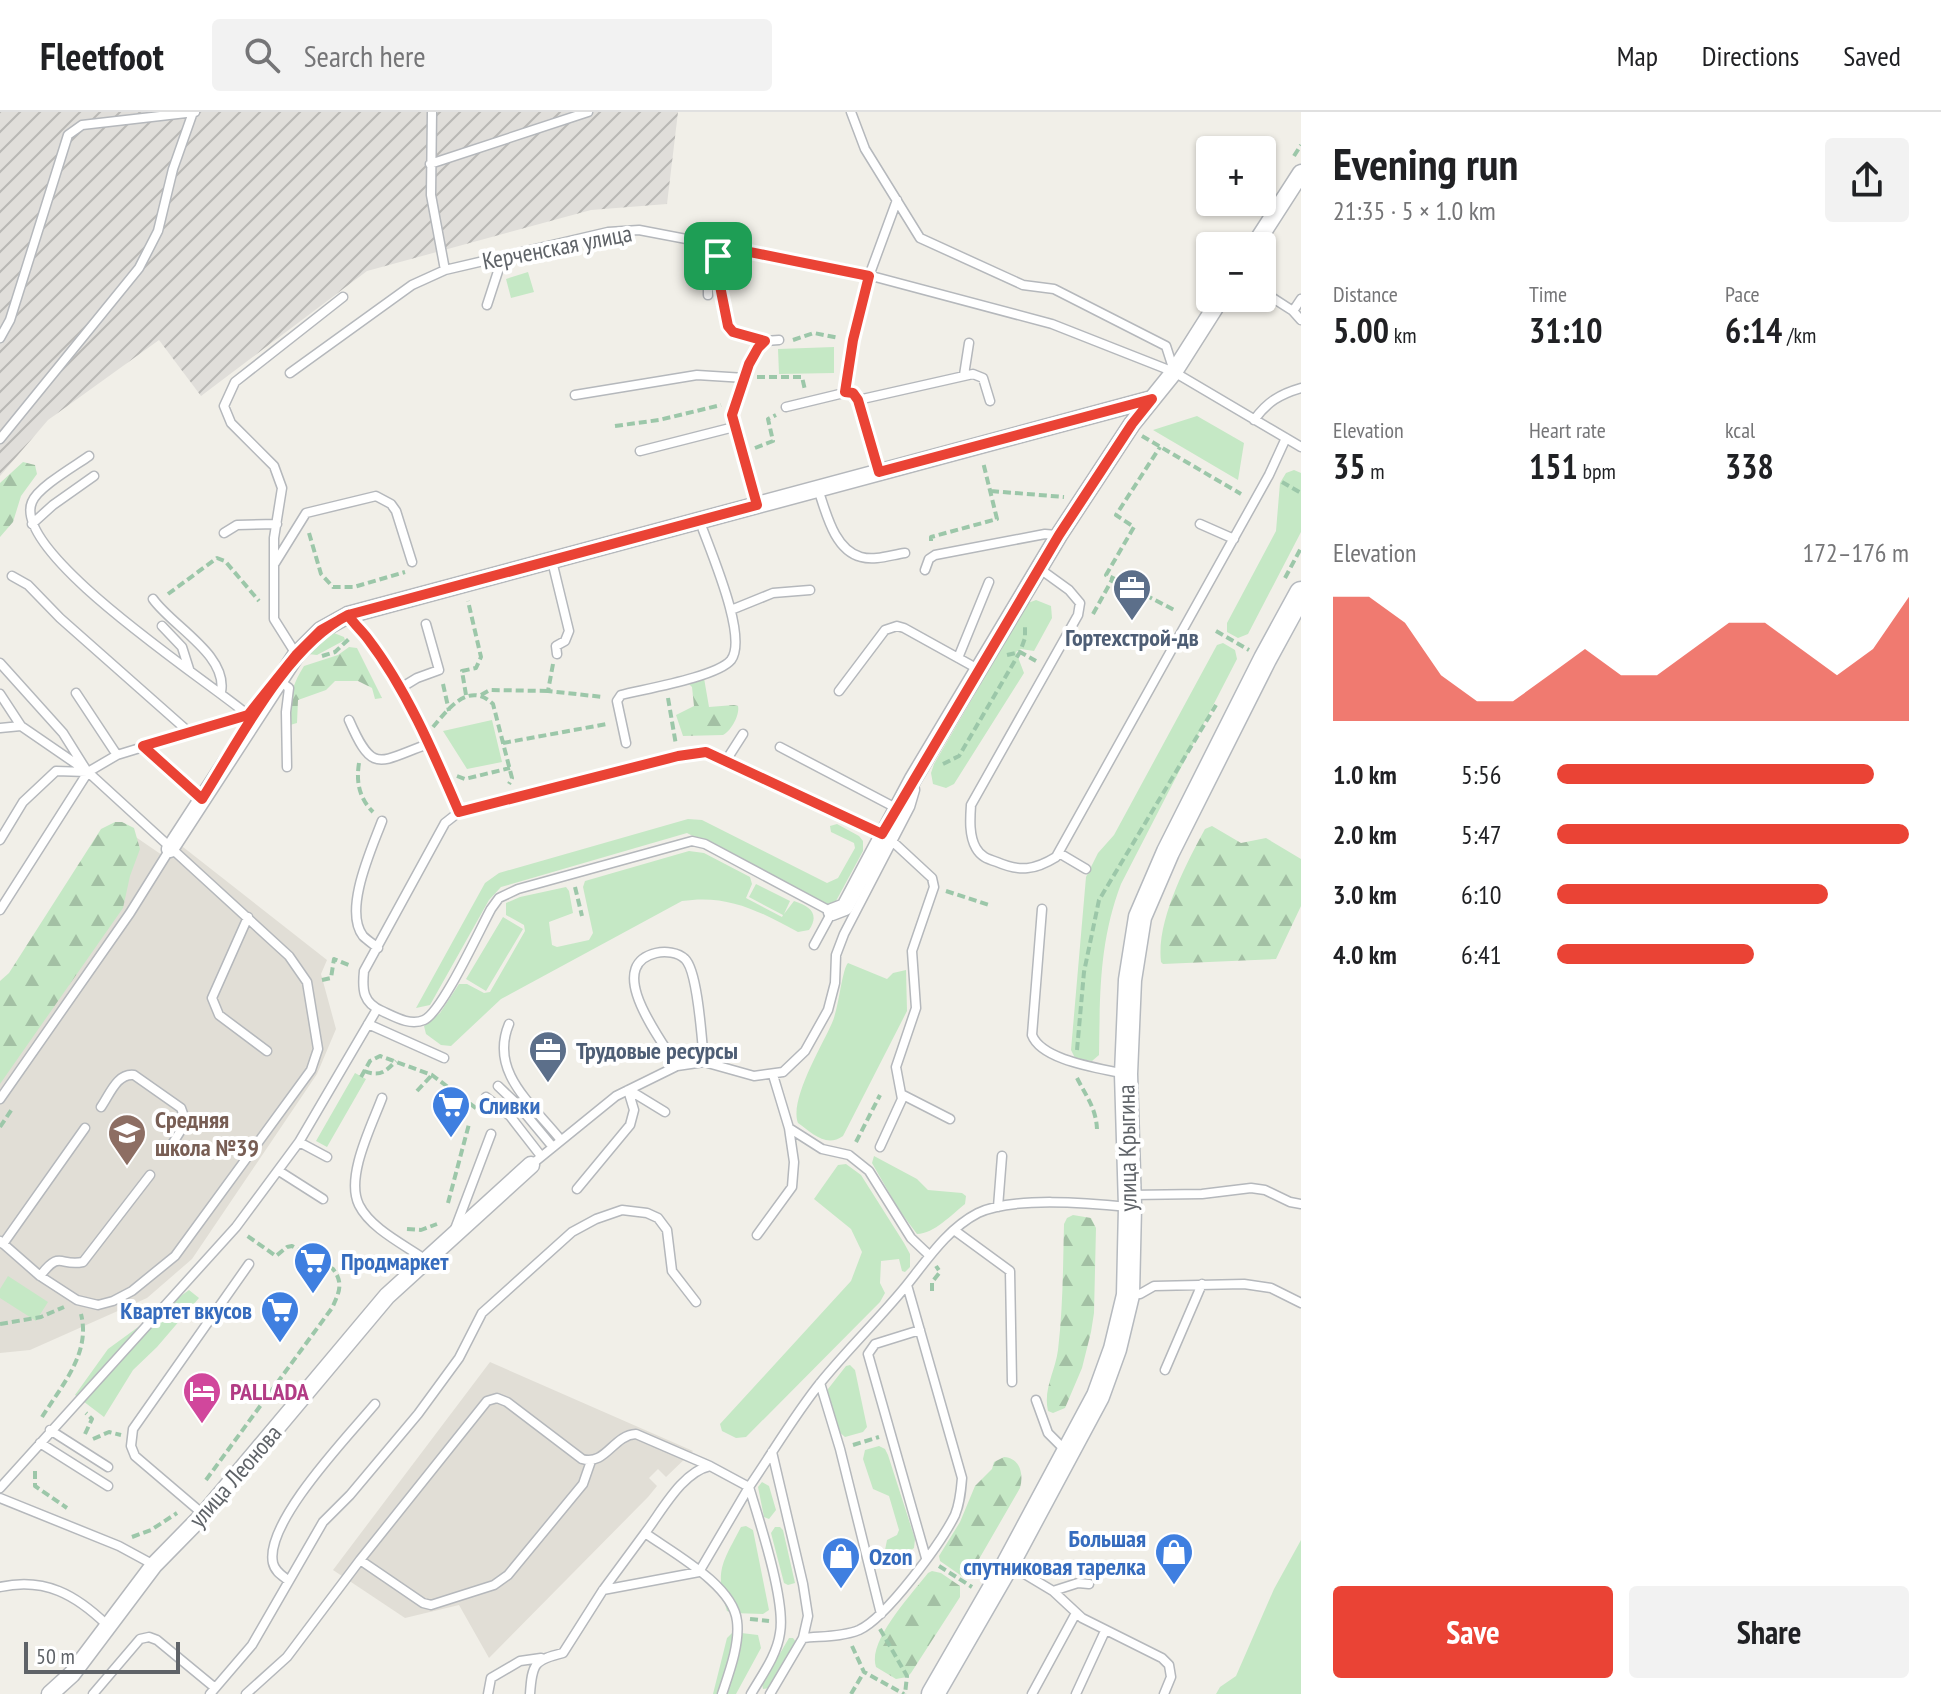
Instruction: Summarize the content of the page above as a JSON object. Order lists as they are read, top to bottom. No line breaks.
{"streets":{"main road":["улица Крыгина"],"street":["улица Леонова"],"lane":["Керченская улица"]},"places":{"office":["Гортехстрой-дв","Трудовые ресурсы"],"supermarket":["Сливки","Продмаркет","Квартет вкусов"],"school or university":["Средняя школа №39"],"hotel":["PALLADA"],"shop":["Большая спутниковая тарелка","Ozon"]},"scale_bar":"50 m","page":{"header":"Fleetfoot","search":"Search here","nav":["Map","Directions","Saved"],"heading":["Evening run","21:35 · 5 × 1.0 km"],"map_buttons":["+","−"],"stats":[["Distance","5.00 km"],["Time","31:10"],["Pace","6:14 /km"],["Elevation","35 m"],["Heart rate","151 bpm"],["kcal","338"]],"chart":["Elevation","172–176 m"],"list":[{"name":"1.0 km","note":"5:56"},{"name":"2.0 km","note":"5:47"},{"name":"3.0 km","note":"6:10"},{"name":"4.0 km","note":"6:41"}],"buttons":["Save","Share"],"scale":"50 m"}}
